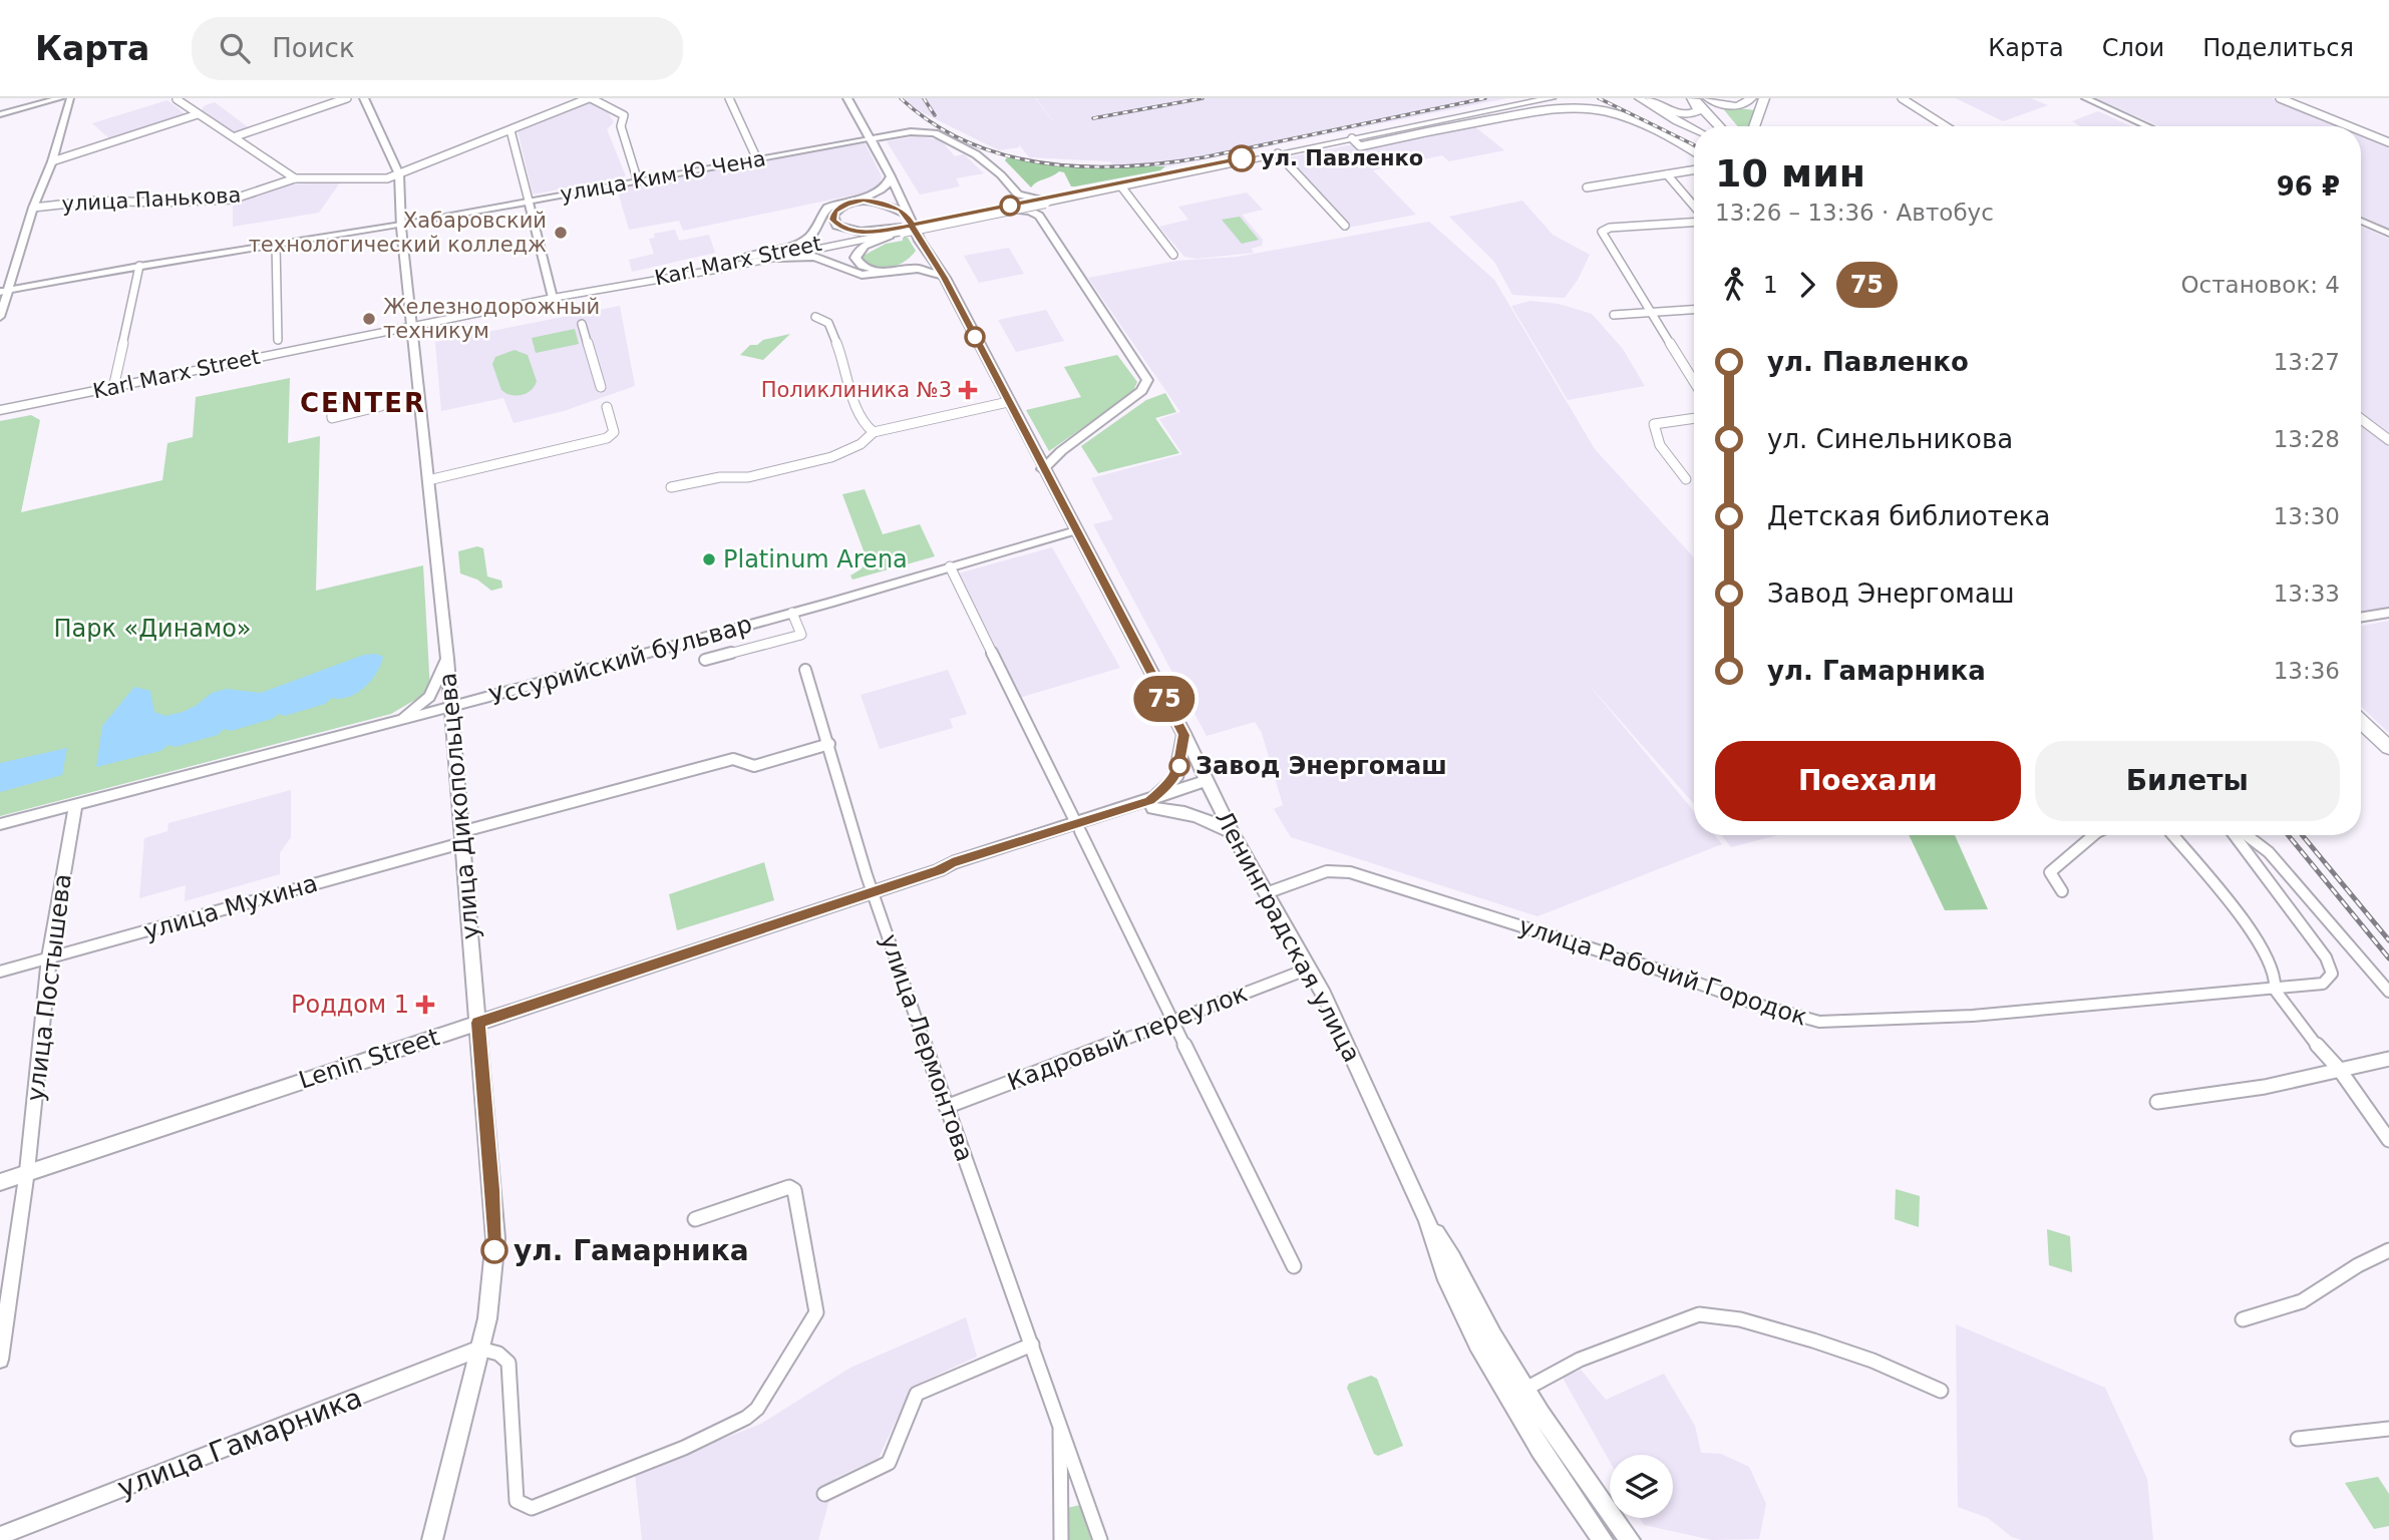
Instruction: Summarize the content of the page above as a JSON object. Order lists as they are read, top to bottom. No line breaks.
{"streets":{"main road":["Karl Marx Street","улица Дикопольцева","Ленинградская улица","Lenin Street"],"street":["улица Ким Ю Чена","улица Панькова","Уссурийский бульвар","улица Мухина","улица Рабочий Городок","улица Постышева","Кадровый переулок","улица Лермонтова","улица Гамарника"]},"crossings":[["улица Ким Ю Чена","улица Дикопольцева"],["улица Ким Ю Чена","Ленинградская улица"],["улица Панькова","улица Дикопольцева"],["Karl Marx Street","улица Дикопольцева"],["Уссурийский бульвар","улица Дикопольцева"],["Уссурийский бульвар","Ленинградская улица"],["Уссурийский бульвар","улица Постышева"],["улица Дикопольцева","улица Мухина"],["улица Дикопольцева","Lenin Street"],["улица Дикопольцева","улица Гамарника"],["улица Мухина","улица Постышева"],["улица Мухина","улица Лермонтова"],["Ленинградская улица","улица Рабочий Городок"],["Ленинградская улица","Кадровый переулок"],["Ленинградская улица","Lenin Street"],["улица Постышева","Lenin Street"],["Кадровый переулок","улица Лермонтова"],["улица Лермонтова","Lenin Street"]],"districts":["CENTER"],"parks":["Парк «Динамо»"],"places":{"other":["ул. Павленко","Хабаровский технологический колледж","Железнодорожный техникум","Platinum Arena","Завод Энергомаш","ул. Гамарника"],"health":["Поликлиника №3","Роддом 1"]},"lines":["bus line 75"],"page":{"header":"Карта","search":"Поиск","nav":["Карта","Слои","Поделиться"],"on_map":"75","heading":["10 мин","13:26 – 13:36 · Автобус","96 ₽"],"legs":["1","75","Остановок: 4"],"list":[{"name":"ул. Павленко","value":"13:27"},{"name":"ул. Синельникова","value":"13:28"},{"name":"Детская библиотека","value":"13:30"},{"name":"Завод Энергомаш","value":"13:33"},{"name":"ул. Гамарника","value":"13:36"}],"buttons":["Поехали","Билеты"]}}
